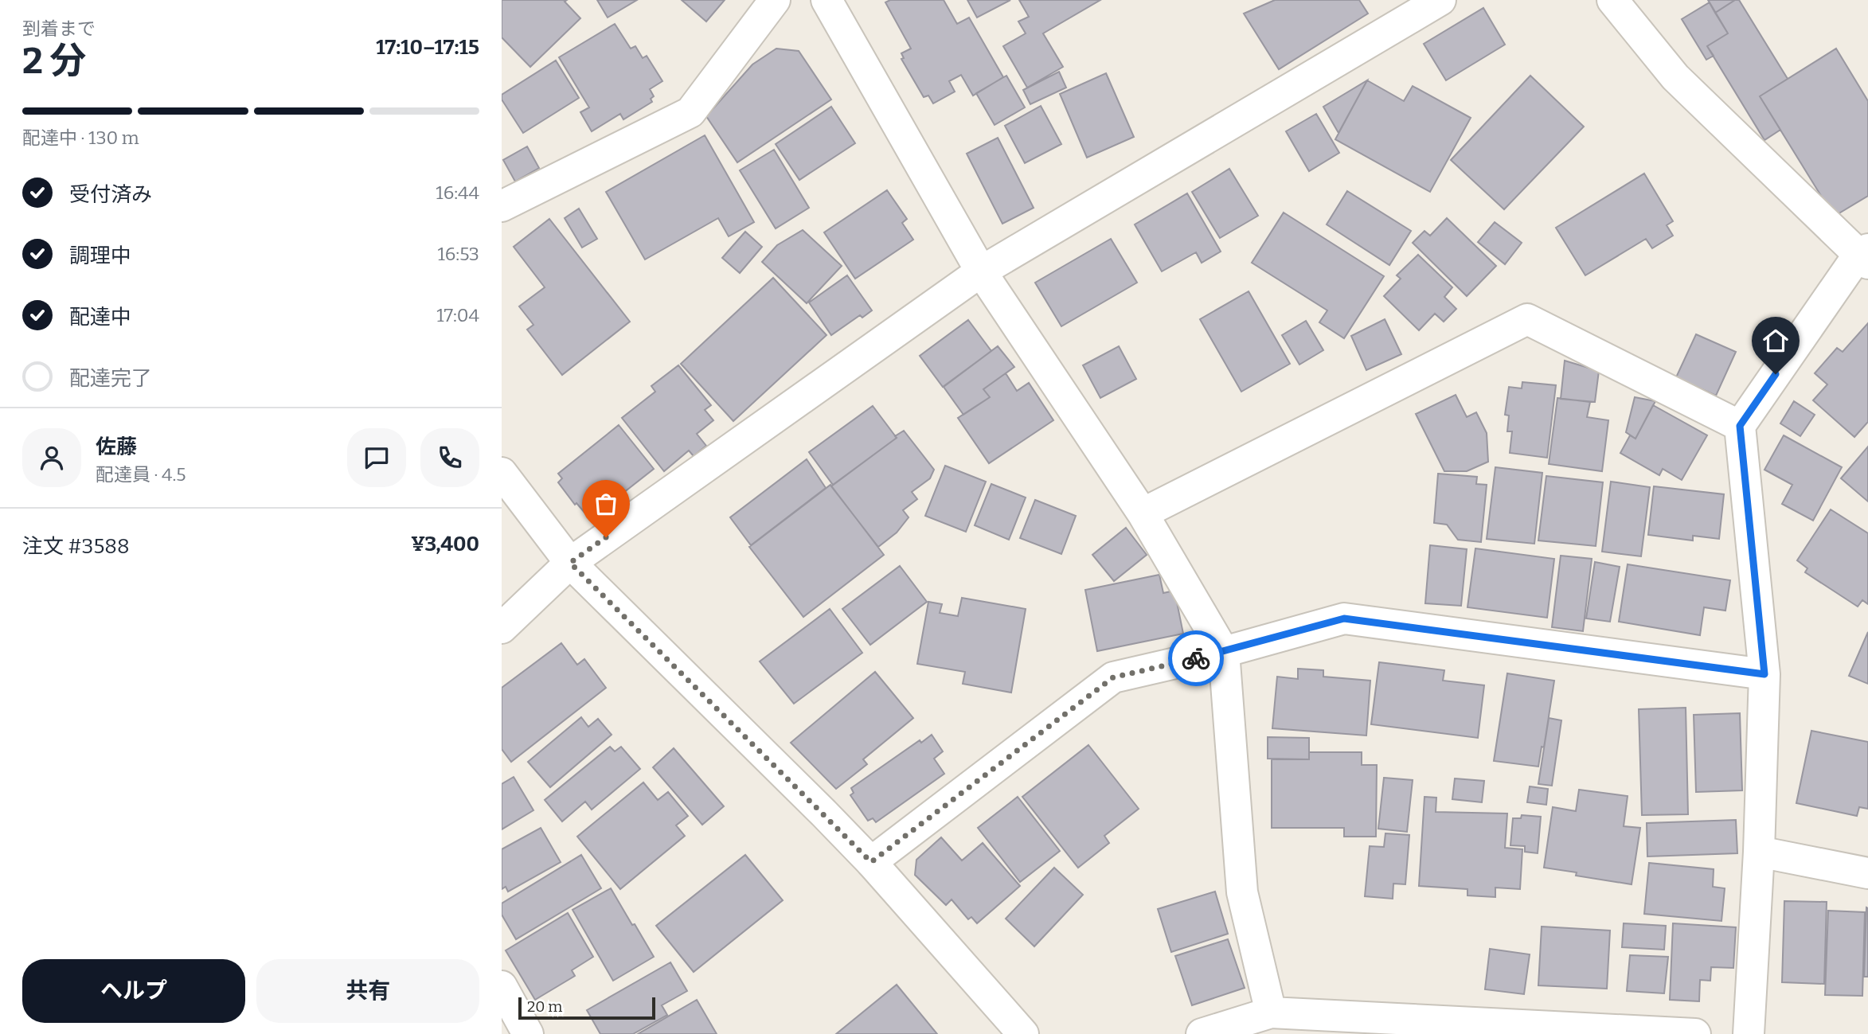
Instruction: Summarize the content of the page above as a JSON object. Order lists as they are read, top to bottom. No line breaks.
{"scale_bar":"20 m","page":{"heading":["2 分","到着まで","17:10–17:15"],"panel":["佐藤","配達員 · 4.5","注文 #3588","¥3,400"],"bar":"配達中 · 130 m","list":[["受付済み","16:44"],["調理中","16:53"],["配達中","17:04"],"配達完了"],"buttons":["ヘルプ","共有"],"scale":"20 m"}}
